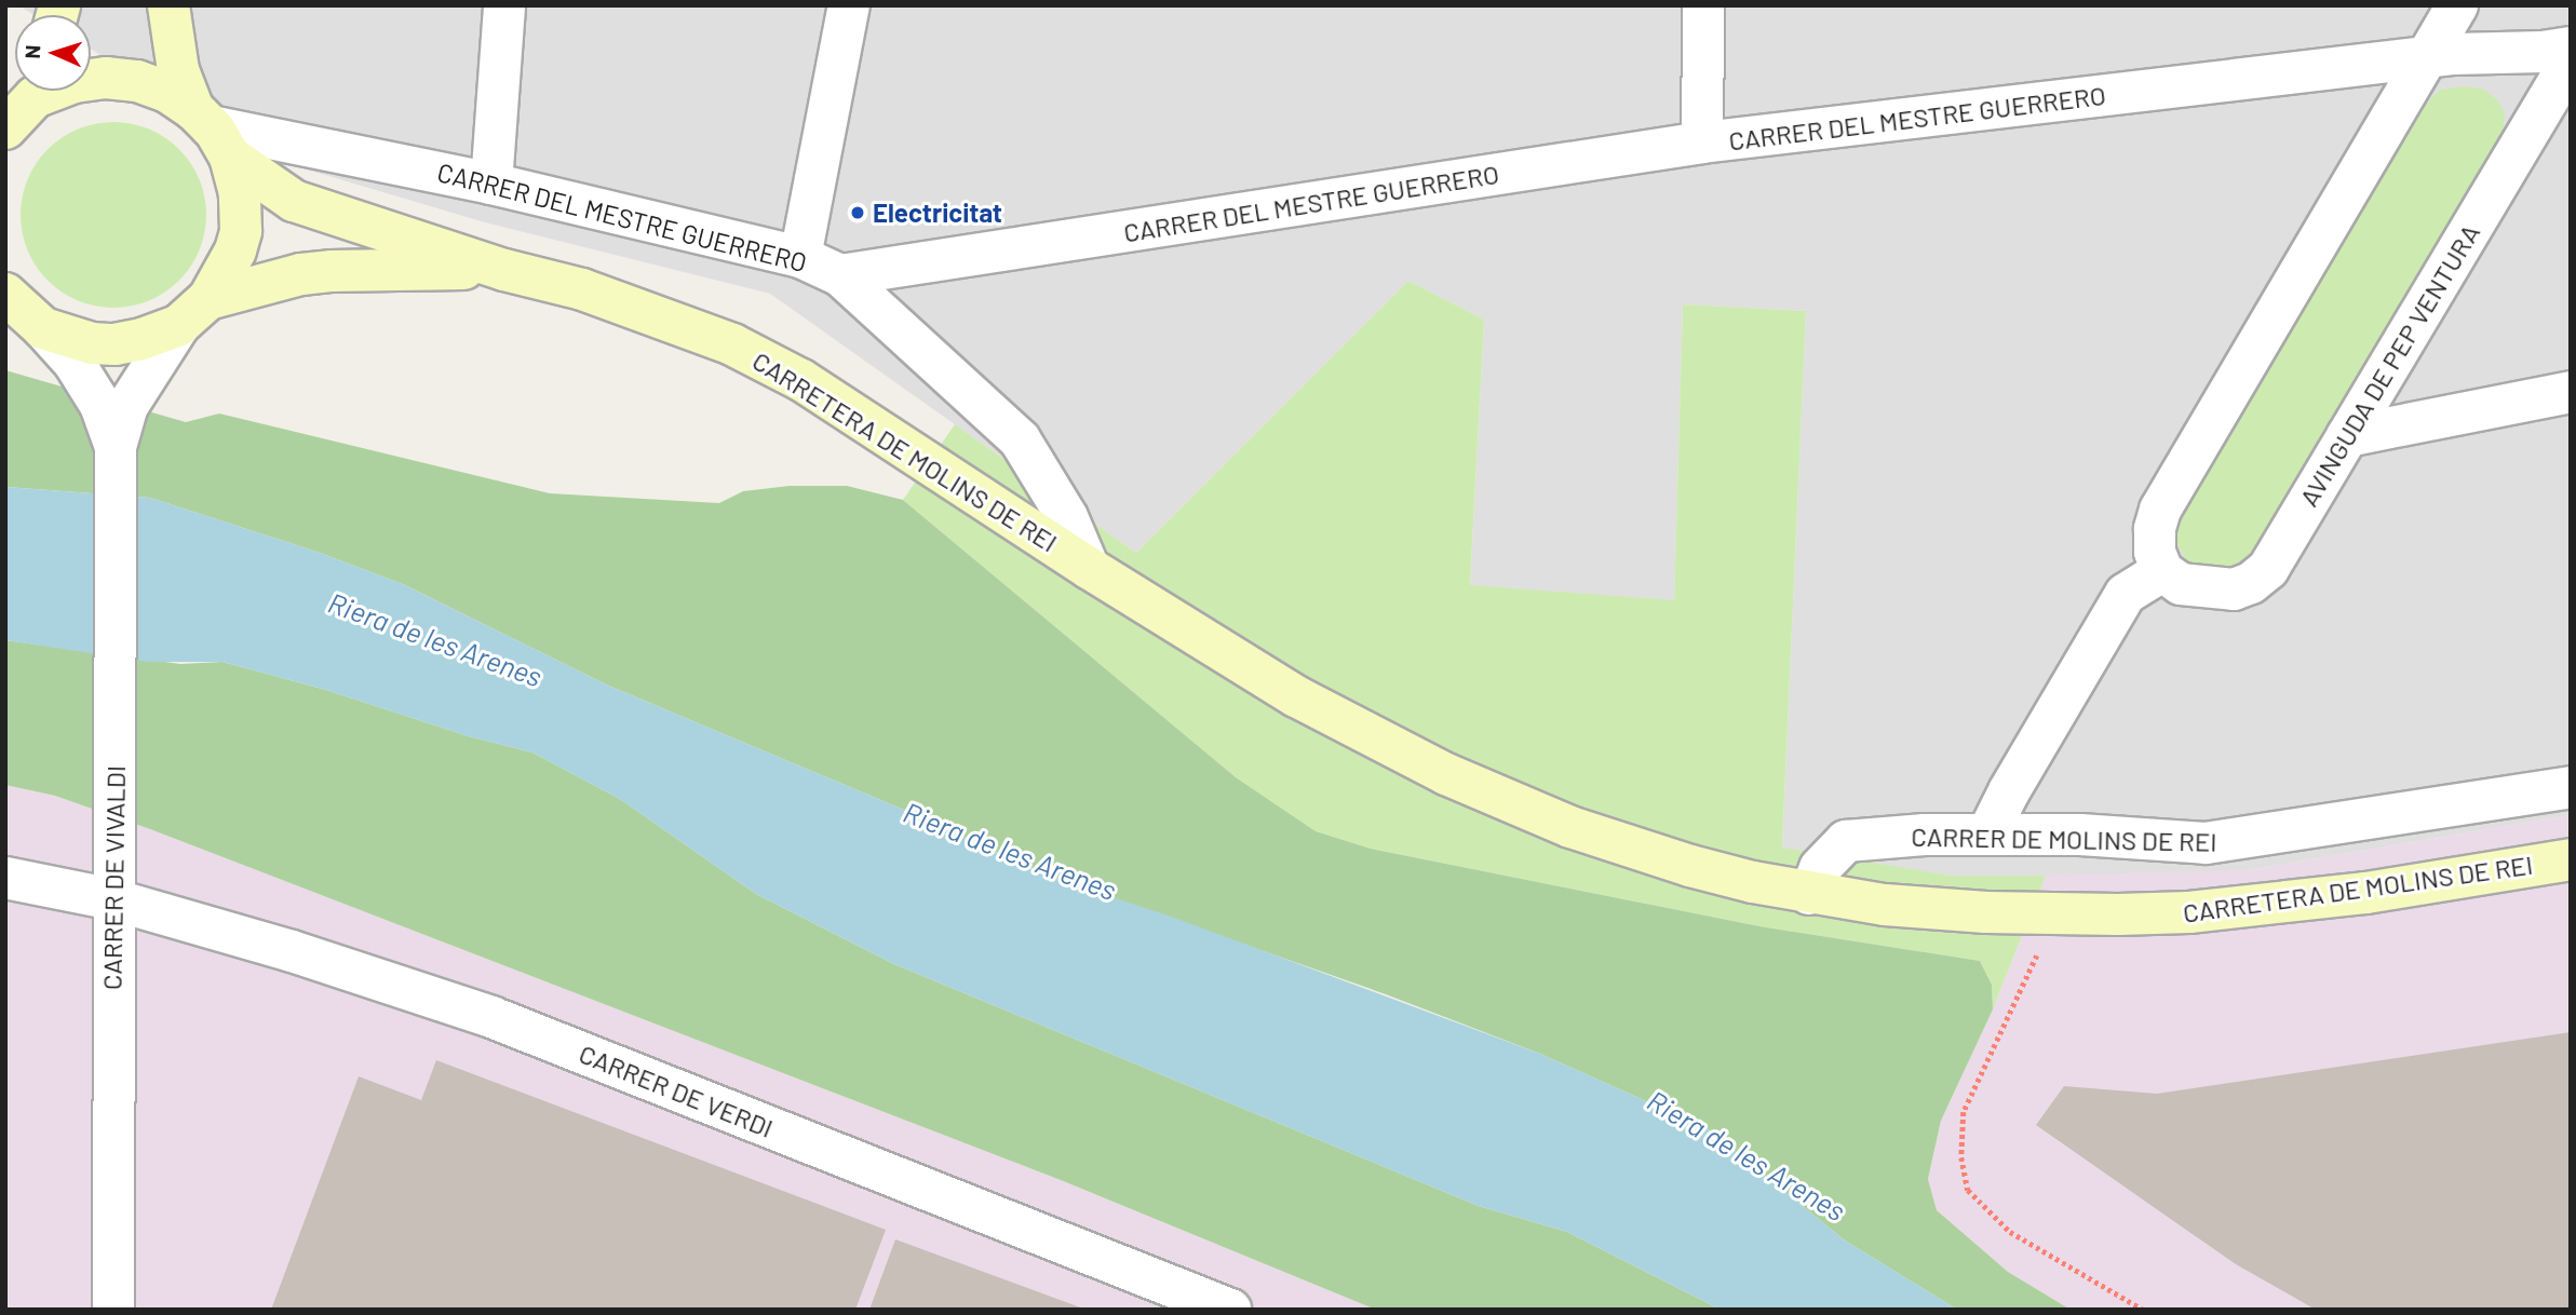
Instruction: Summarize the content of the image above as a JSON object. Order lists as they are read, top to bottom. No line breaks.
{"streets":{"main road":["CARRETERA DE MOLINS DE REI"],"street":["CARRER DEL MESTRE GUERRERO","AVINGUDA DE PEP VENTURA","CARRER DE MOLINS DE REI","CARRER DE VIVALDI","CARRER DE VERDI"]},"crossings":[["CARRER DEL MESTRE GUERRERO","CARRETERA DE MOLINS DE REI"],["CARRETERA DE MOLINS DE REI","CARRER DE MOLINS DE REI"],["CARRETERA DE MOLINS DE REI","CARRER DE VIVALDI"],["CARRER DE VIVALDI","CARRER DE VERDI"]],"water":["Riera de les Arenes"],"places":["Electricitat"],"north":"left"}
